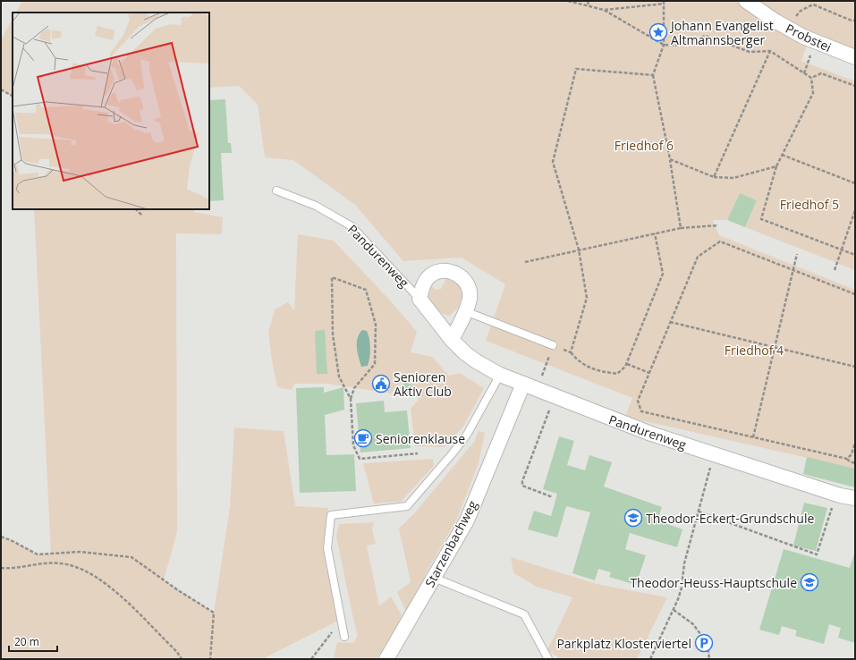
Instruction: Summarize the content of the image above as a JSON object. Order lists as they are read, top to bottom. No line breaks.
{"streets":{"street":["Probstei","Pandurenweg","Starzenbachweg"]},"crossings":[["Pandurenweg","Starzenbachweg"]],"parks":["Friedhof 6","Friedhof 5","Friedhof 4"],"places":{"place":["Johann Evangelist Altmannsberger"],"public building":["Senioren Aktiv Club"],"cafe":["Seniorenklause"],"school or university":["Theodor-Eckert-Grundschule","Theodor-Heuss-Hauptschule"],"parking":["Parkplatz Klosterviertel"]},"scale_bar":"20 m"}
